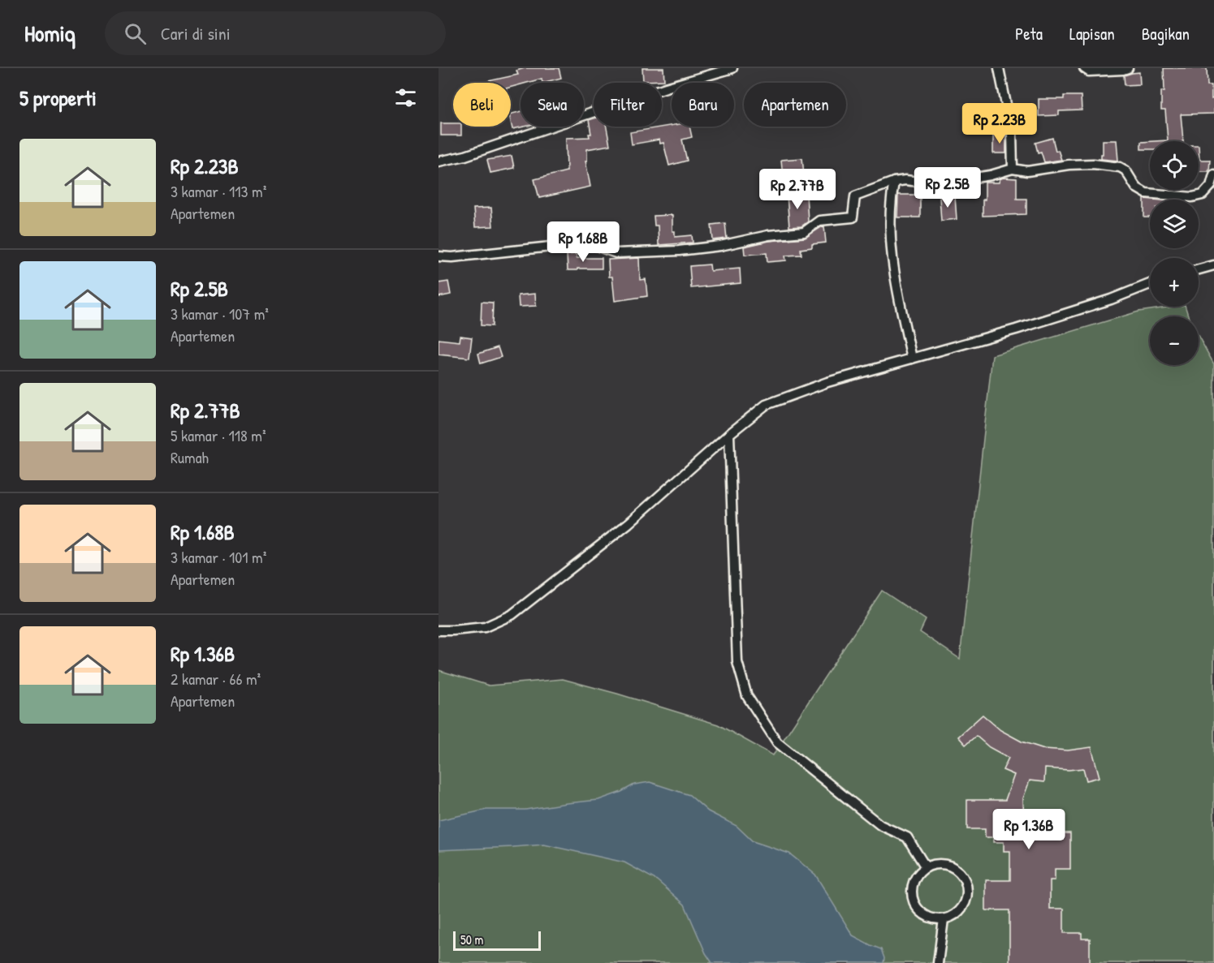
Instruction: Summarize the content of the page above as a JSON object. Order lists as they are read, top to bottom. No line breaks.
{"scale_bar":"50 m","page":{"header":"Homiq","search":"Cari di sini","nav":["Peta","Lapisan","Bagikan"],"heading":"5 properti","chip":["Beli","Sewa","Filter","Baru","Apartemen"],"price":["Rp 2.23B","Rp 2.5B","Rp 2.77B","Rp 1.68B","Rp 1.36B"],"list":[{"name":"Rp 2.23B","note":"3 kamar · 113 m² · Apartemen"},{"name":"Rp 2.5B","note":"3 kamar · 107 m² · Apartemen"},{"name":"Rp 2.77B","note":"5 kamar · 118 m² · Rumah"},{"name":"Rp 1.68B","note":"3 kamar · 101 m² · Apartemen"},{"name":"Rp 1.36B","note":"2 kamar · 66 m² · Apartemen"}],"map_buttons":["+","−"],"scale":"50 m"}}
